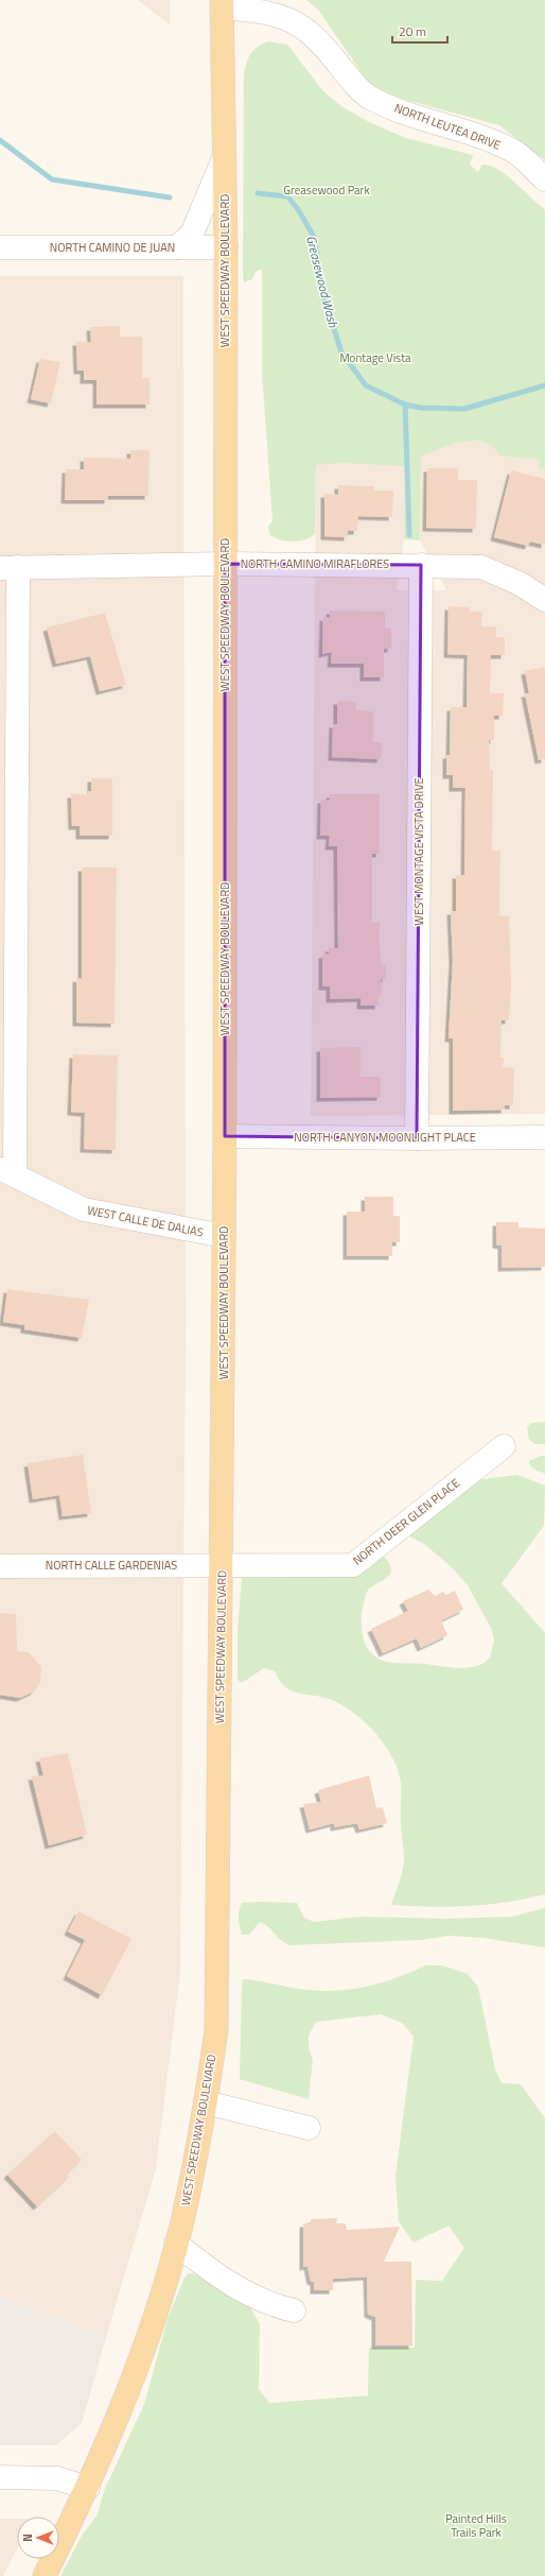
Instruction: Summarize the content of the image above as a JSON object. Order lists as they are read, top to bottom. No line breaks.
{"streets":{"main road":["WEST SPEEDWAY BOULEVARD"],"street":["NORTH LEUTEA DRIVE","NORTH CAMINO DE JUAN","NORTH CAMINO MIRAFLORES","WEST MONTAGE VISTA DRIVE","NORTH CANYON MOONLIGHT PLACE","WEST CALLE DE DALIAS","NORTH DEER GLEN PLACE","NORTH CALLE GARDENIAS"]},"crossings":[["NORTH LEUTEA DRIVE","WEST SPEEDWAY BOULEVARD"],["NORTH CAMINO DE JUAN","WEST SPEEDWAY BOULEVARD"],["WEST SPEEDWAY BOULEVARD","NORTH CAMINO MIRAFLORES"],["WEST SPEEDWAY BOULEVARD","NORTH CANYON MOONLIGHT PLACE"],["WEST SPEEDWAY BOULEVARD","WEST CALLE DE DALIAS"],["WEST SPEEDWAY BOULEVARD","NORTH DEER GLEN PLACE"],["WEST SPEEDWAY BOULEVARD","NORTH CALLE GARDENIAS"],["NORTH CAMINO MIRAFLORES","WEST MONTAGE VISTA DRIVE"],["WEST MONTAGE VISTA DRIVE","NORTH CANYON MOONLIGHT PLACE"],["NORTH DEER GLEN PLACE","NORTH CALLE GARDENIAS"]],"water":["Greasewood Wash"],"parks":["Greasewood Park","Montage Vista","Painted Hills Trails Park"],"scale_bar":"20 m","north":"left"}
